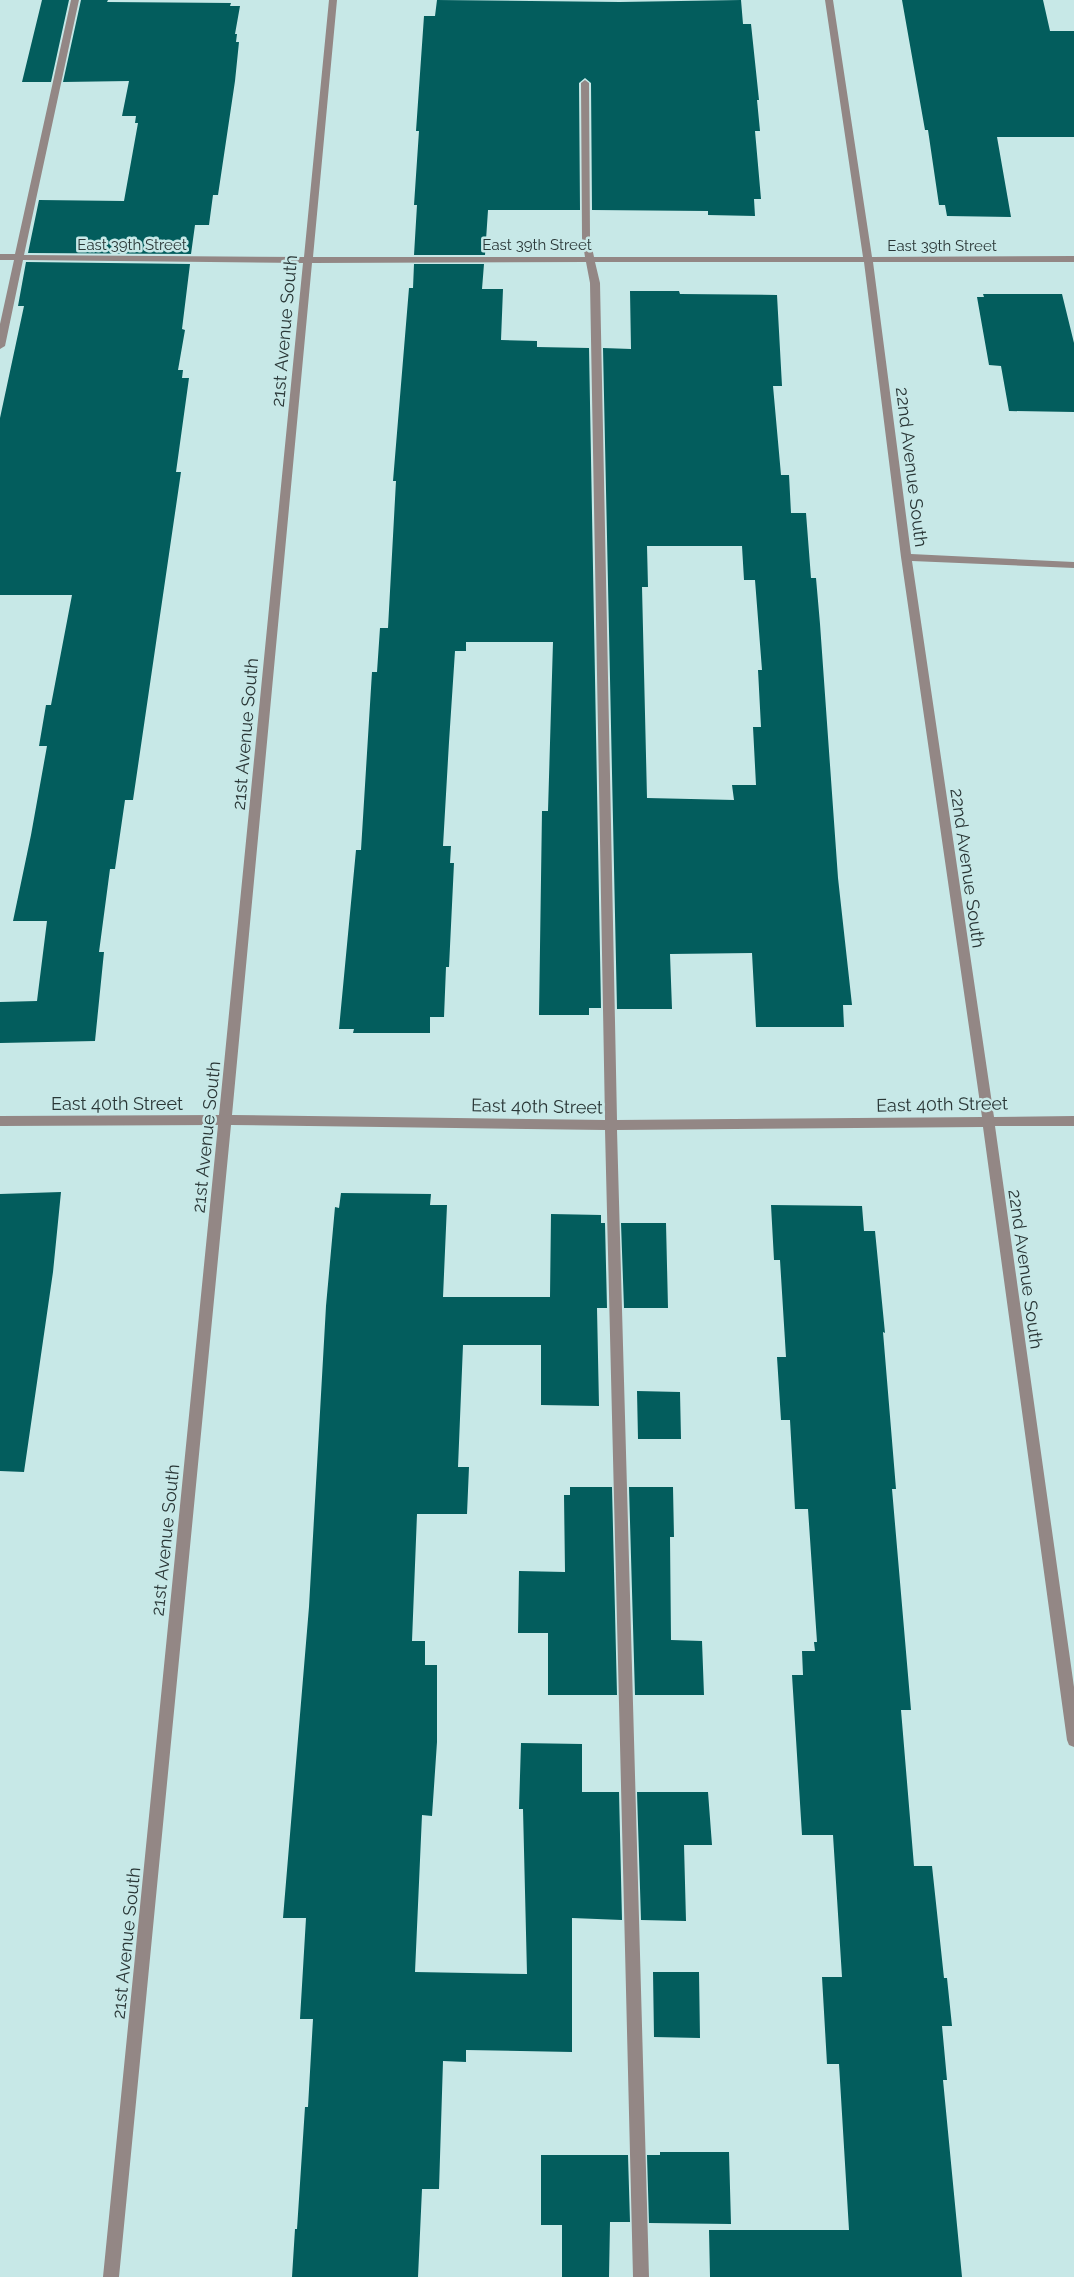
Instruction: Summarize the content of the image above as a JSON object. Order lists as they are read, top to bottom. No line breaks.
{"streets":{"street":["East 39th Street","21st Avenue South","22nd Avenue South","East 40th Street"]},"crossings":[["East 39th Street","21st Avenue South"],["East 39th Street","22nd Avenue South"],["21st Avenue South","East 40th Street"],["22nd Avenue South","East 40th Street"]]}
